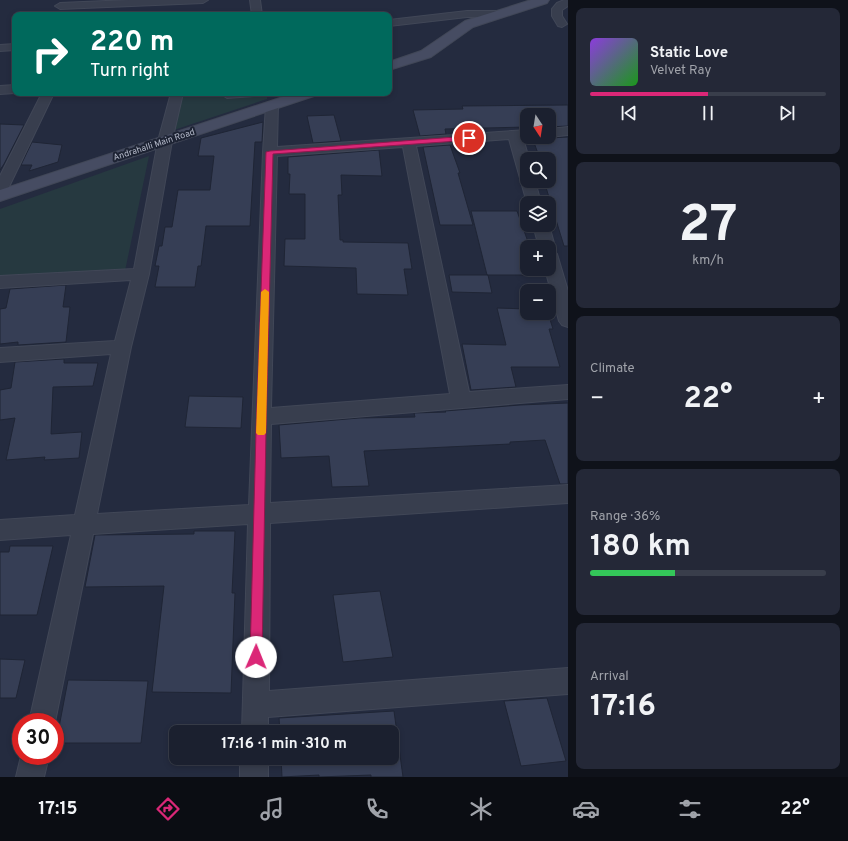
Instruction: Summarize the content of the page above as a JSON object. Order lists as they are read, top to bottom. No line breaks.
{"streets":{"main road":["Andrahalli Main Road"]},"north":"bottom","page":{"turn":["220 m","Turn right"],"song":["Static Love","Velvet Ray"],"map_buttons":["+","−"],"tile":[["27","km/h"],"Climate",["Range · 36%","180 km"],["Arrival","17:16"]],"heat":["−","22°","+"],"limit":"30","trip":"17:16 · 1 min · 310 m","tabs":["17:15","22°"]}}
